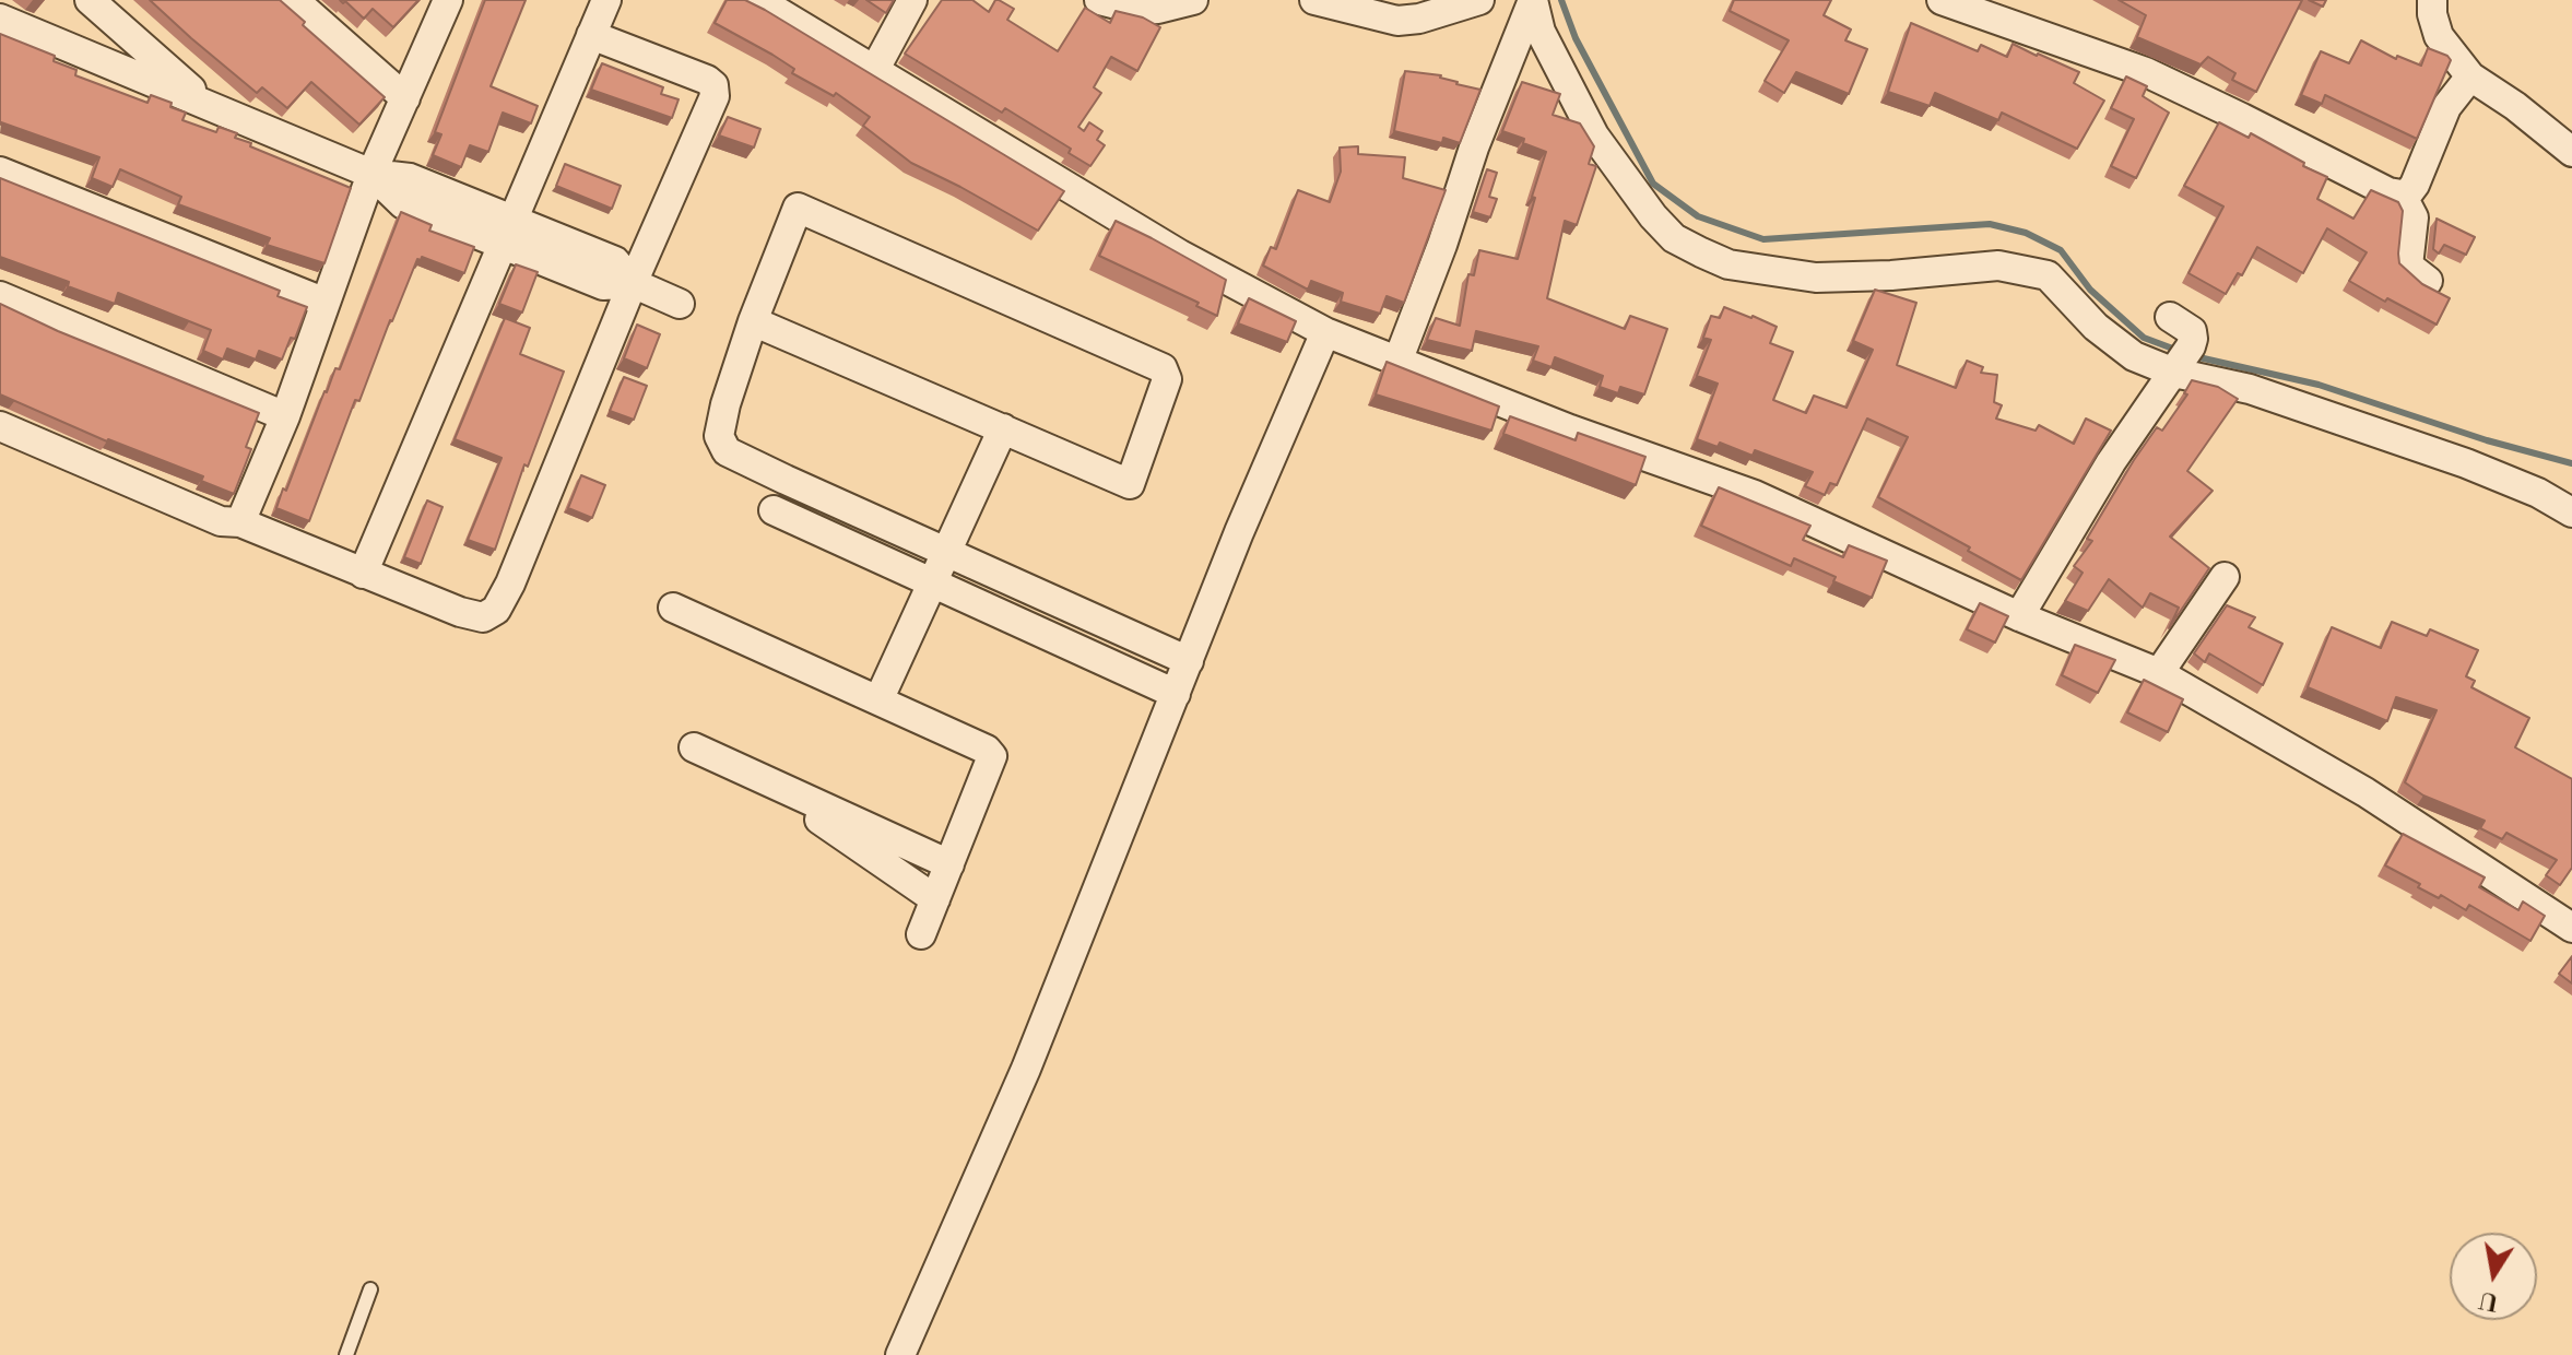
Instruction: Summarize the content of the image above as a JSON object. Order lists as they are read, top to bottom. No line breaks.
{"north":"bottom"}
